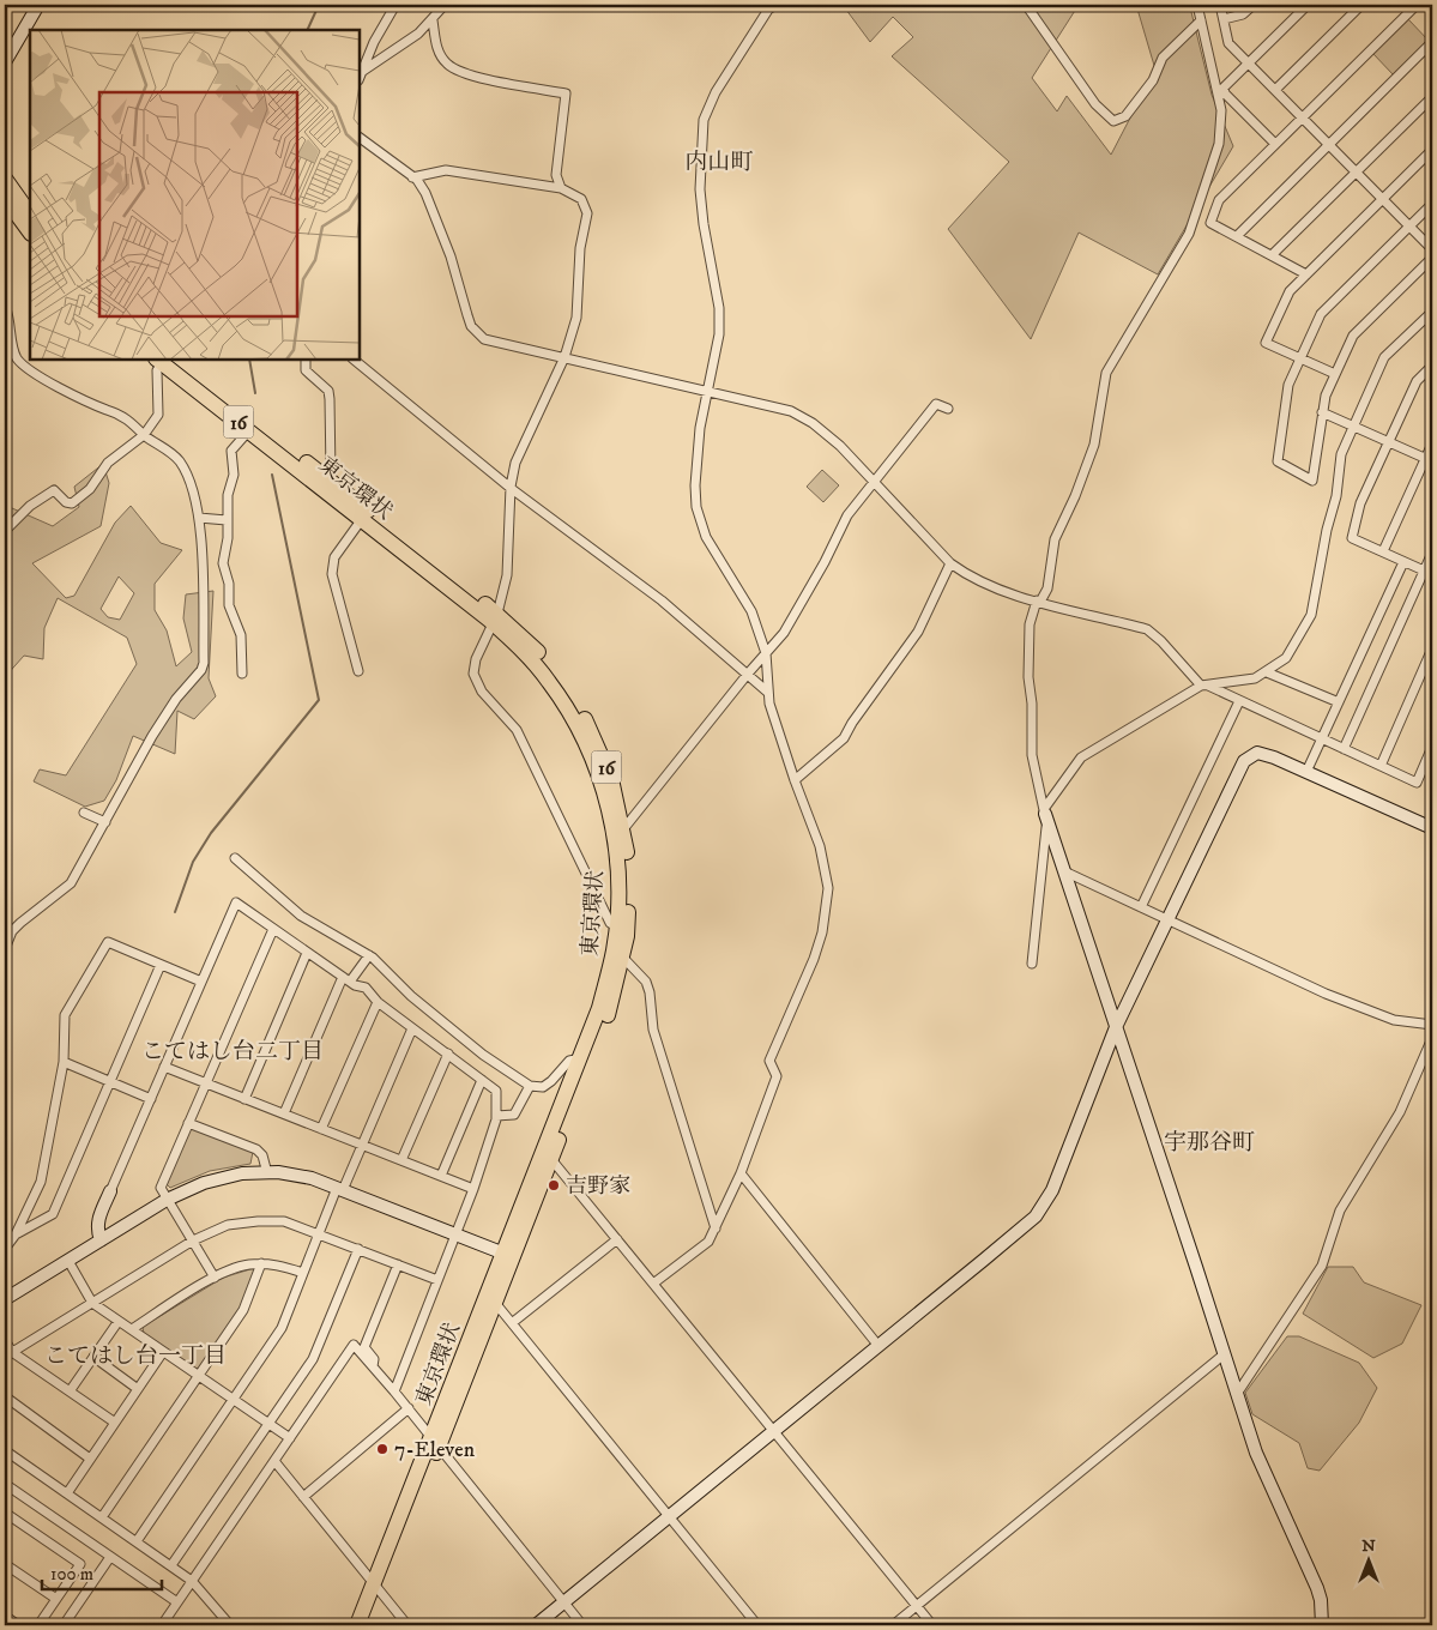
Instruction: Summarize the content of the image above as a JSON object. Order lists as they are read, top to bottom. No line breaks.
{"streets":{"highway":["16","東京環状"]},"districts":["内山町","こてはし台二丁目","宇那谷町","こてはし台一丁目"],"places":["吉野家","7-Eleven"],"scale_bar":"100 m","north":"top"}
